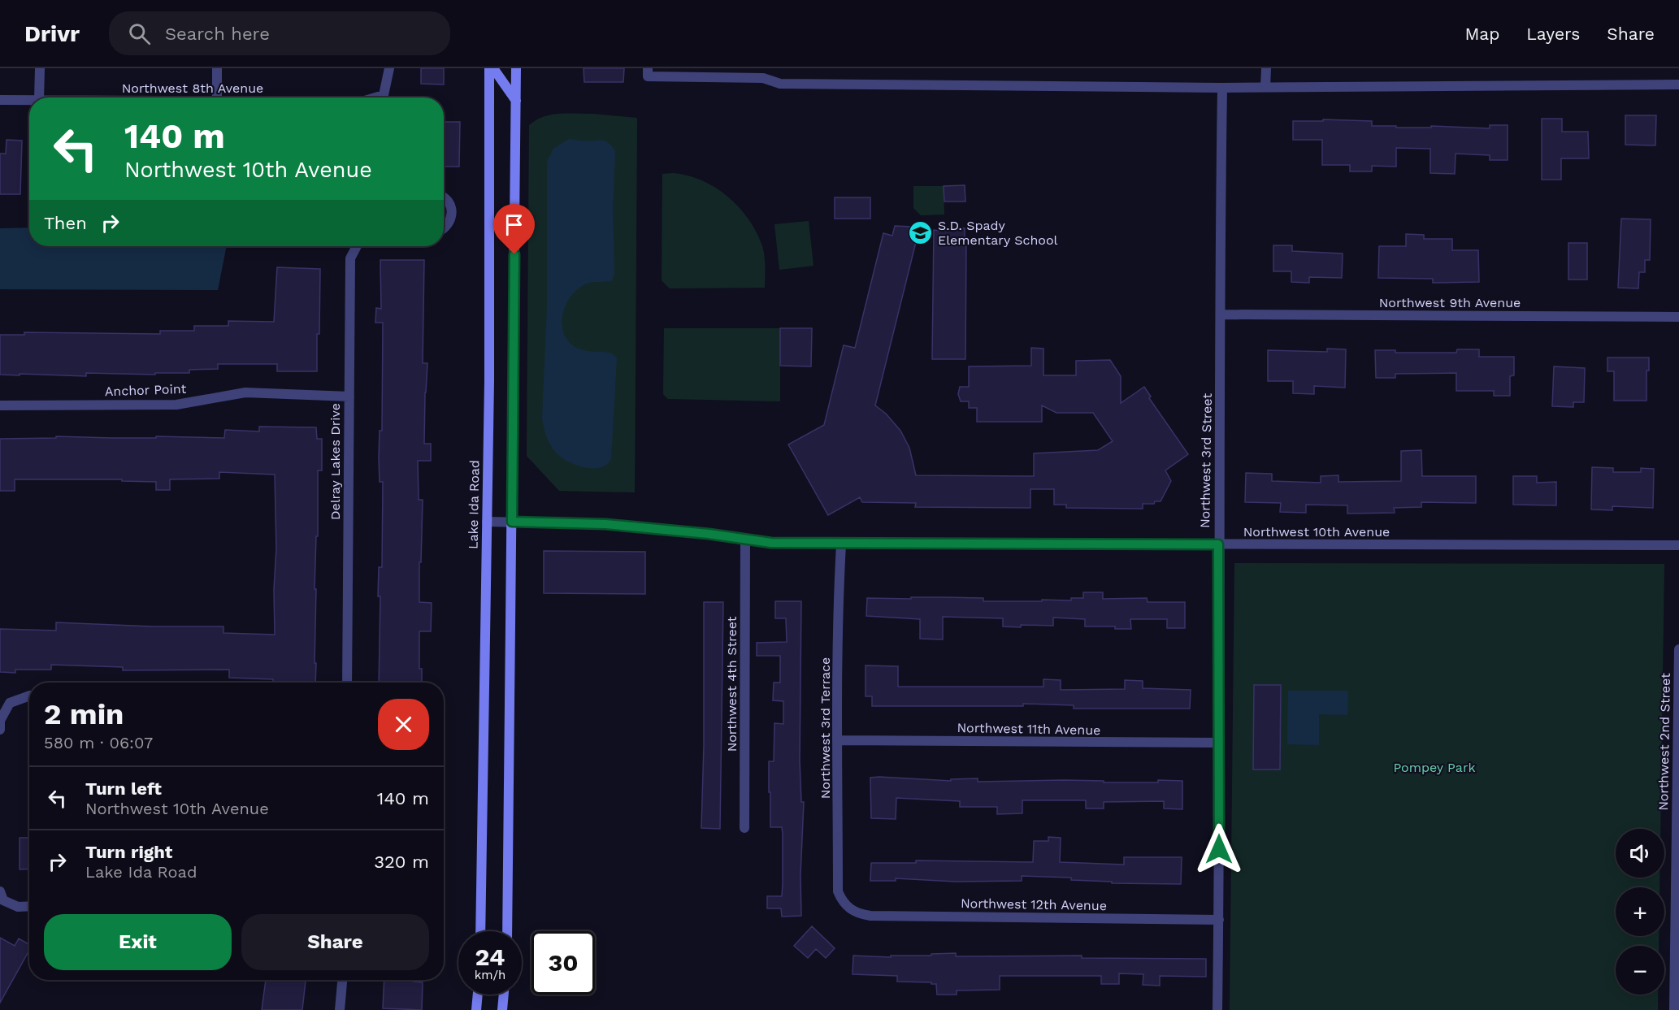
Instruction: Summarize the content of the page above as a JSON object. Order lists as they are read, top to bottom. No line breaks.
{"streets":{"street":["Northwest 8th Avenue","Northwest 9th Avenue","Anchor Point","Northwest 3rd Street","Delray Lakes Drive","Lake Ida Road","Northwest 10th Avenue","Northwest 4th Street","Northwest 3rd Terrace","Northwest 11th Avenue","Northwest 2nd Street","Northwest 12th Avenue"]},"crossings":[["Northwest 9th Avenue","Northwest 3rd Street"],["Anchor Point","Delray Lakes Drive"],["Northwest 3rd Street","Northwest 10th Avenue"],["Northwest 3rd Street","Northwest 11th Avenue"],["Northwest 3rd Street","Northwest 12th Avenue"],["Lake Ida Road","Northwest 10th Avenue"],["Northwest 10th Avenue","Northwest 4th Street"],["Northwest 10th Avenue","Northwest 3rd Terrace"],["Northwest 3rd Terrace","Northwest 11th Avenue"],["Northwest 3rd Terrace","Northwest 12th Avenue"]],"parks":["Pompey Park"],"places":{"school or university":["S.D. Spady Elementary School"]},"page":{"header":"Drivr","search":"Search here","nav":["Map","Layers","Share"],"turn":["140 m","Northwest 10th Avenue"],"then":"Then","heading":["2 min","580 m · 06:07"],"list":[{"name":"Turn left","note":"Northwest 10th Avenue","value":"140 m"},{"name":"Turn right","note":"Lake Ida Road","value":"320 m"}],"map_buttons":["+","−"],"buttons":["Exit","Share"],"speed":"24 km/h","limit":"30"}}
